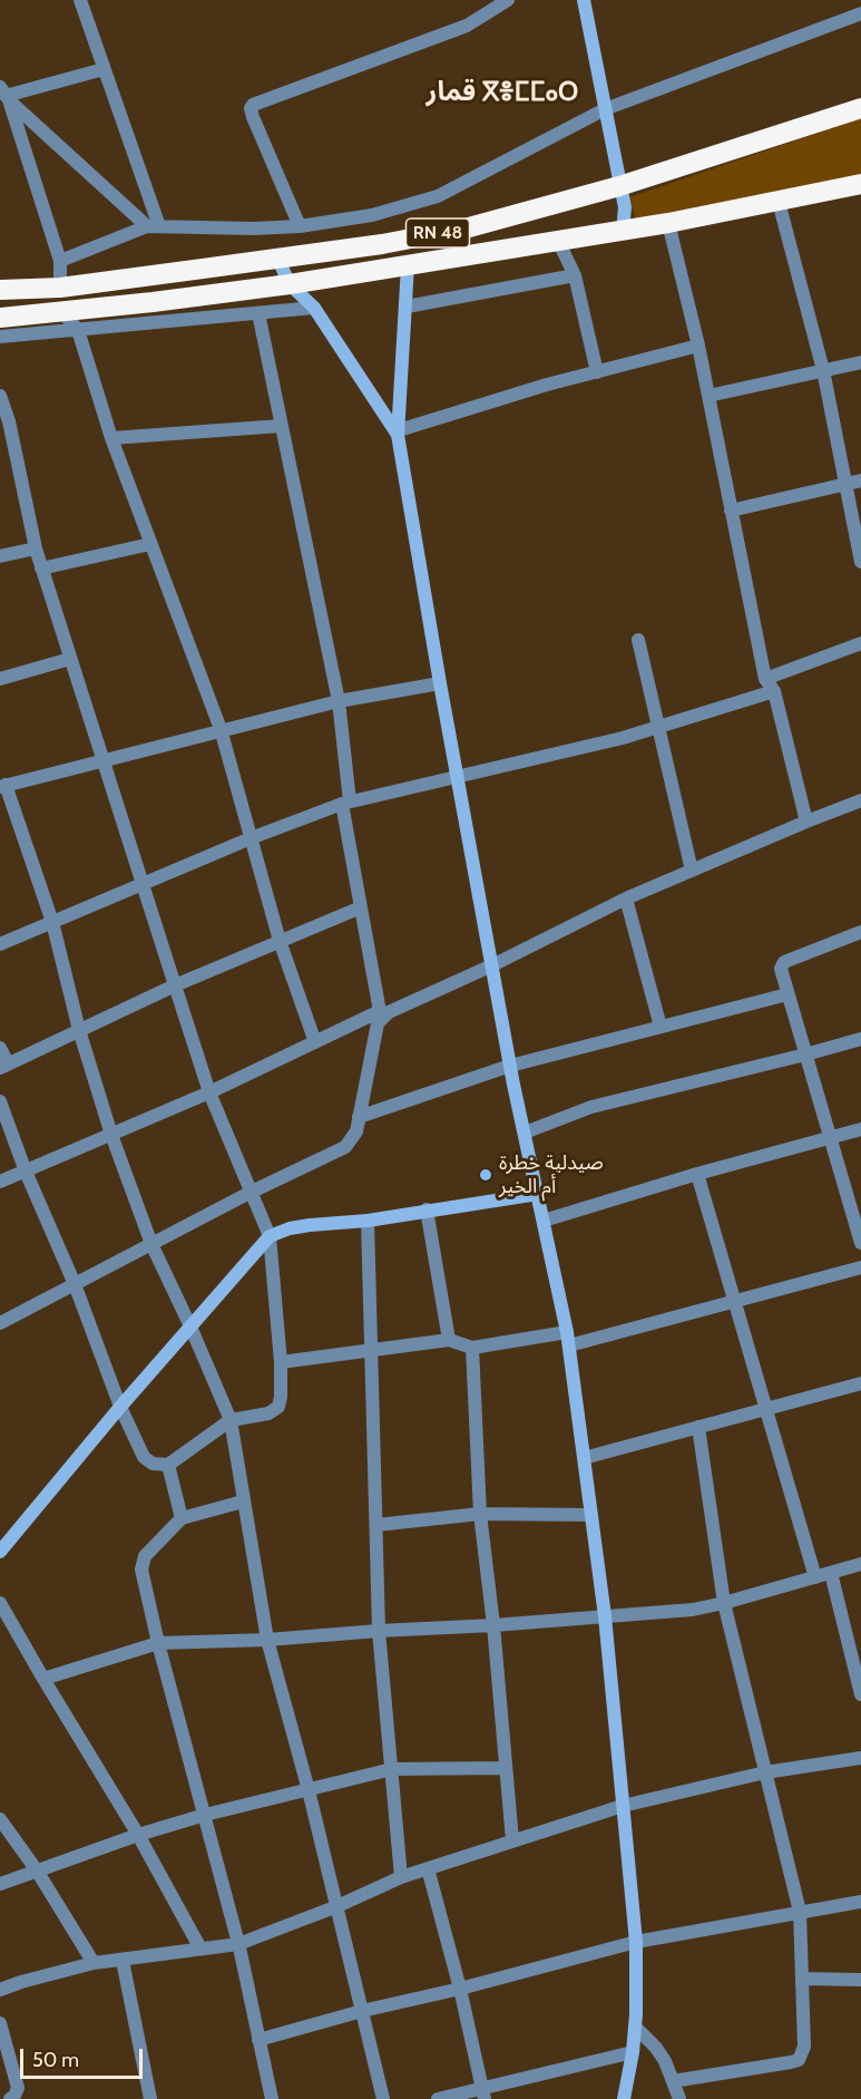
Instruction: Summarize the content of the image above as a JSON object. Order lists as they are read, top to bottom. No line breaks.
{"streets":{"highway":["RN 48"]},"districts":["قمار ⴳⴻⵎⵎⴰⵔ"],"places":["صيدلية خطرة أم الخير"],"scale_bar":"50 m"}
